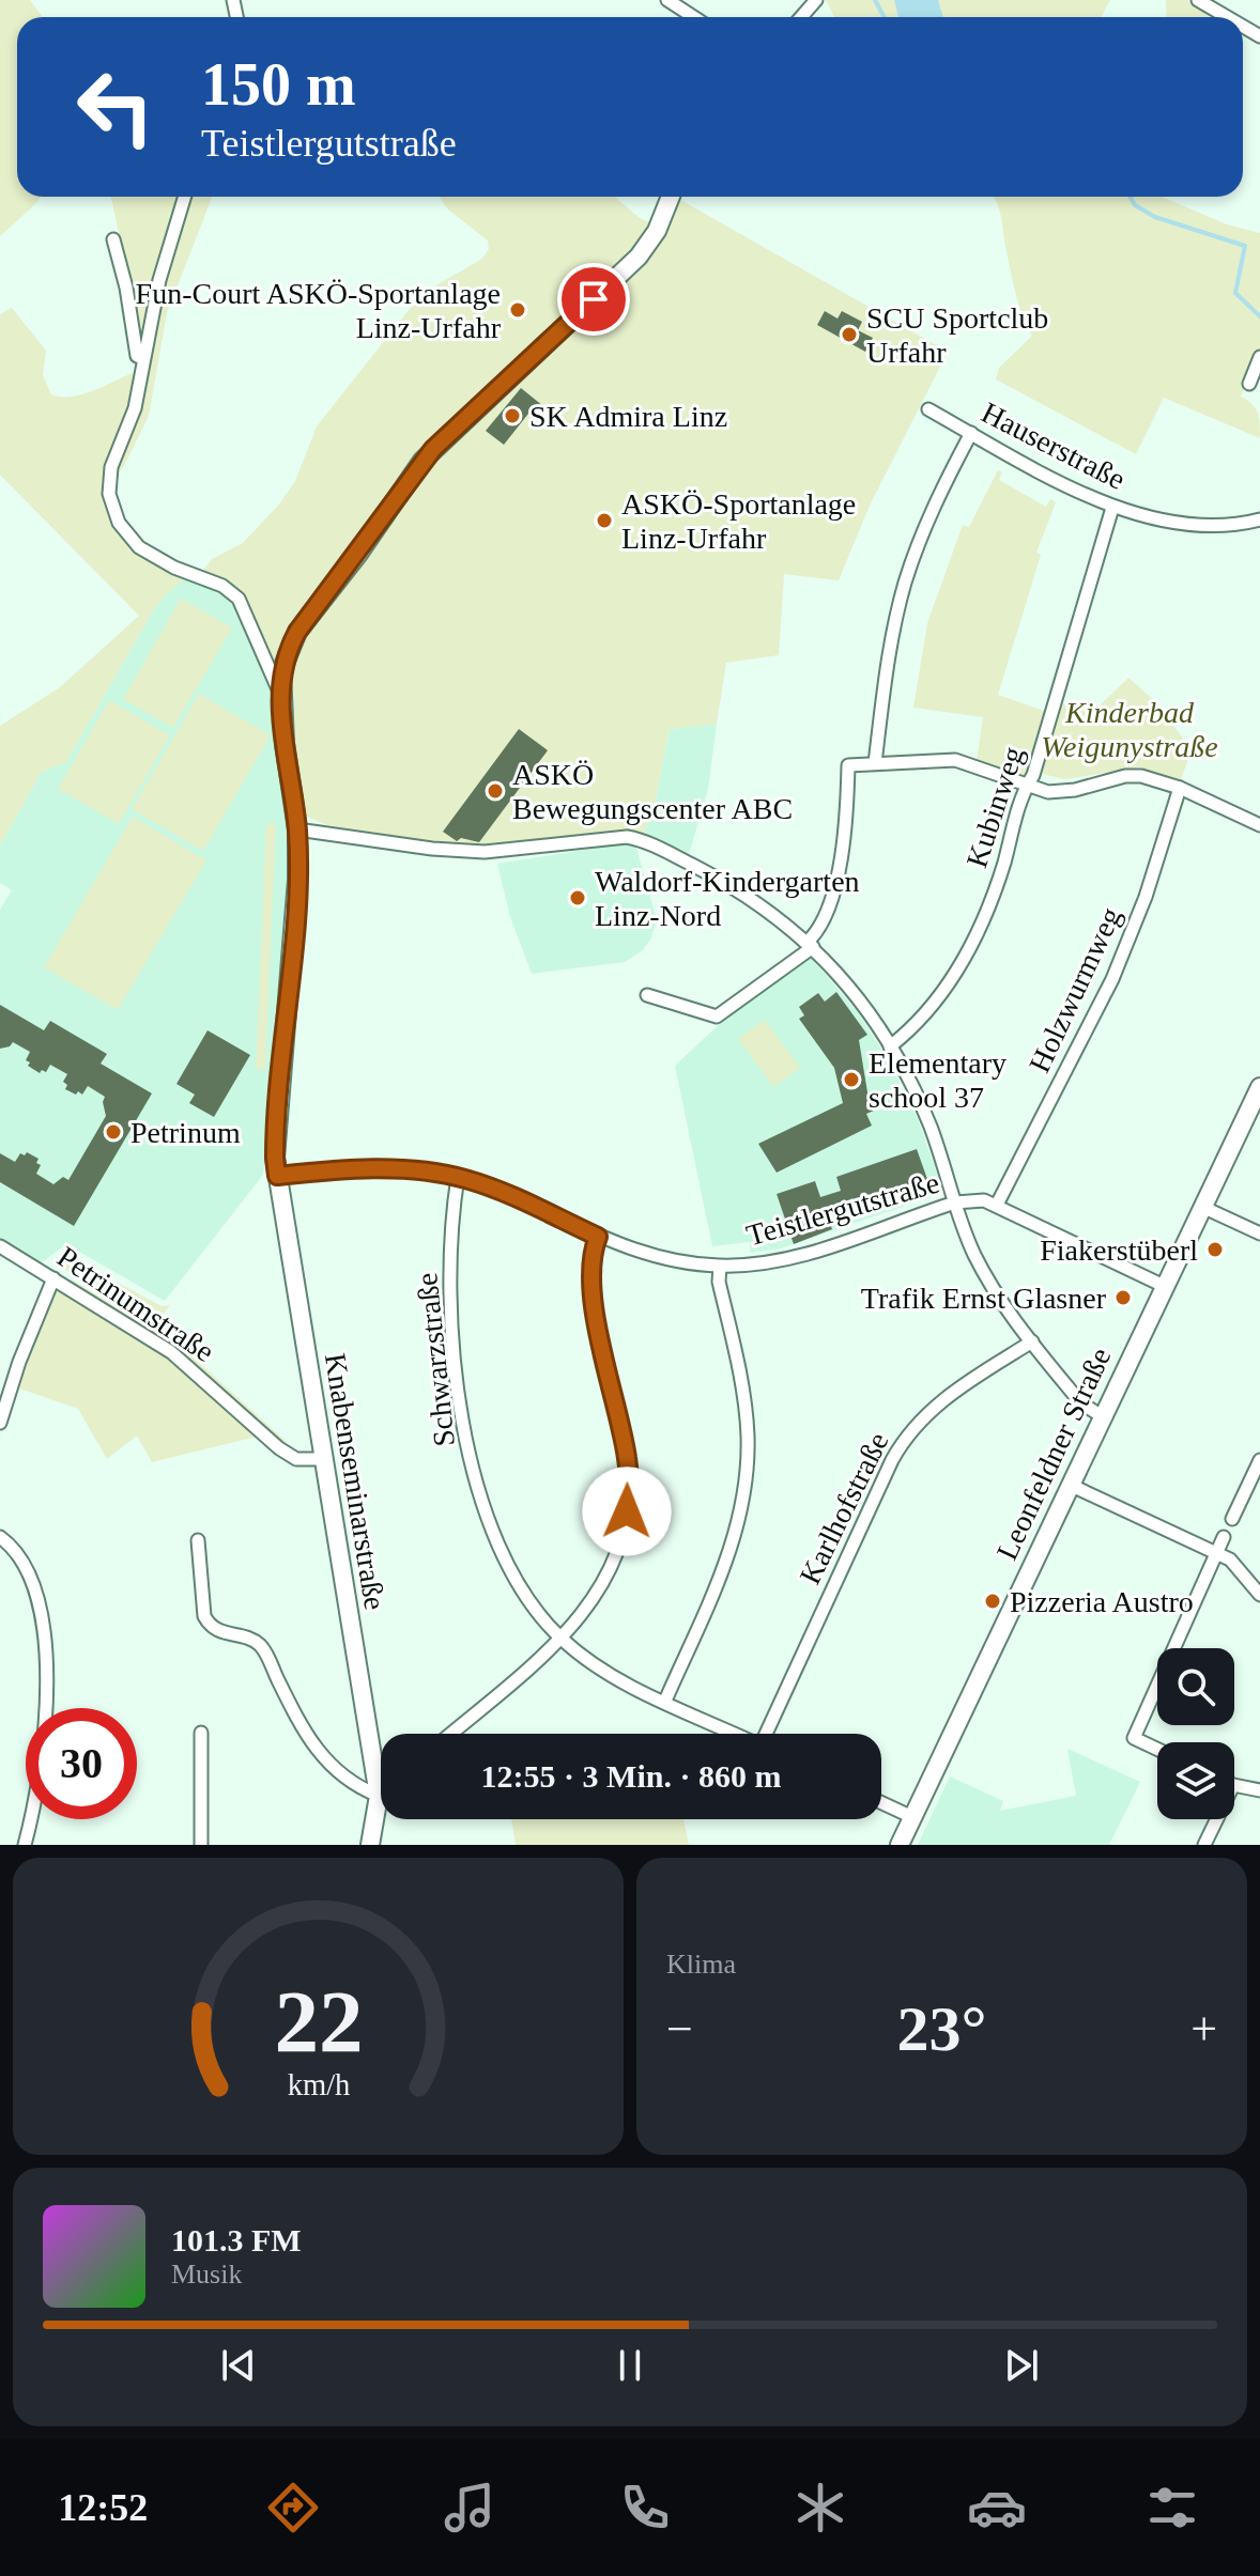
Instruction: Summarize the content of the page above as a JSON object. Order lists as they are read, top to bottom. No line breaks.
{"streets":{"street":["Hauserstraße","Kubinweg","Holzwurmweg","Teistlergutstraße","Petrinumstraße","Schwarzstraße","Leonfeldner Straße","Knabenseminarstraße","Karlhofstraße"]},"crossings":[["Hauserstraße","Kubinweg"],["Holzwurmweg","Teistlergutstraße"],["Teistlergutstraße","Schwarzstraße"],["Teistlergutstraße","Leonfeldner Straße"],["Teistlergutstraße","Knabenseminarstraße"],["Petrinumstraße","Knabenseminarstraße"]],"parks":["Kinderbad Weigunystraße"],"places":["Fun-Court ASKÖ-Sportanlage Linz-Urfahr","SCU Sportclub Urfahr","SK Admira Linz","ASKÖ-Sportanlage Linz-Urfahr","ASKÖ Bewegungscenter ABC","Waldorf-Kindergarten Linz-Nord","Elementary school 37","Petrinum","Fiakerstüberl","Trafik Ernst Glasner","Pizzeria Austro"],"page":{"turn":["150 m","Teistlergutstraße"],"limit":"30","trip":"12:55 · 3 Min. · 860 m","tile":"Klima","heat":["−","23°","+"],"song":["101.3 FM","Musik"],"tabs":"12:52","gauge":["22","km/h"]}}
